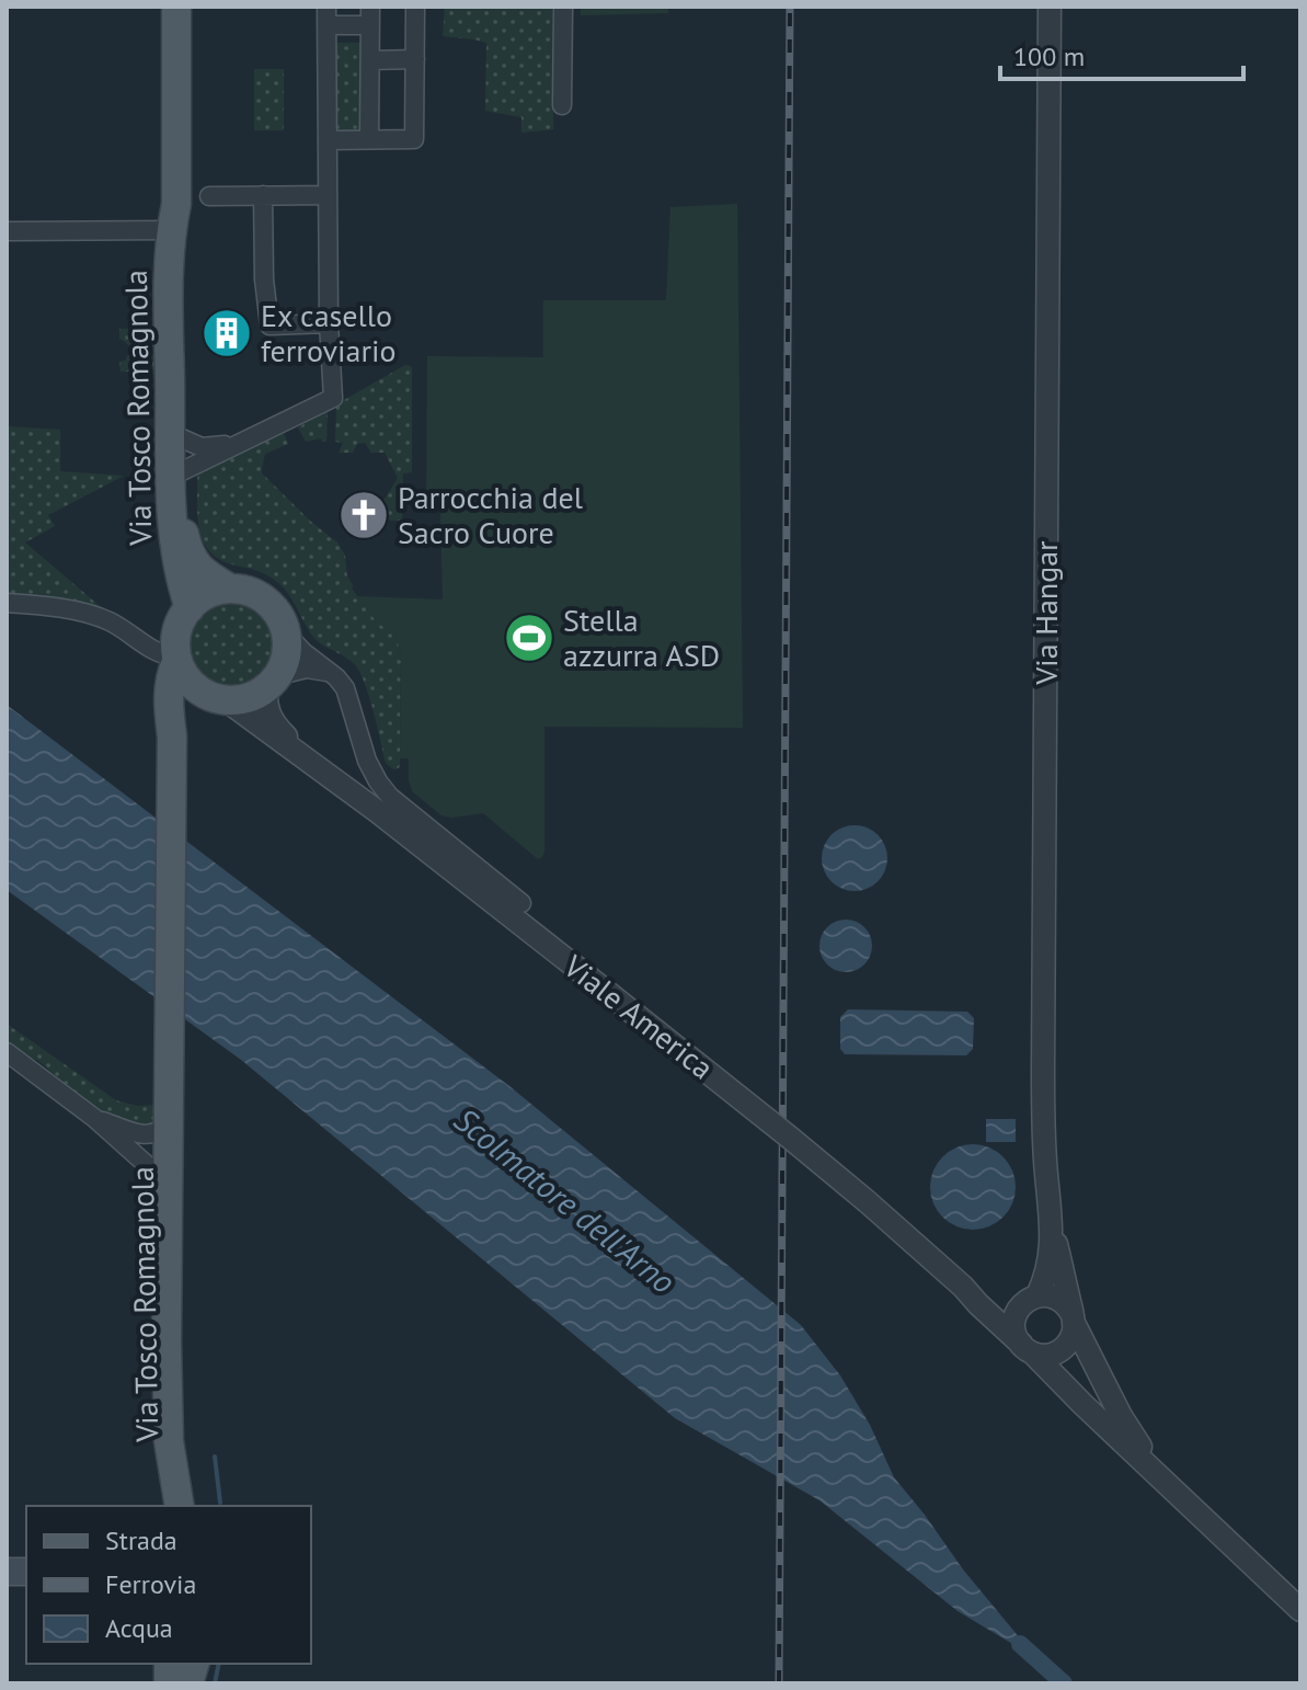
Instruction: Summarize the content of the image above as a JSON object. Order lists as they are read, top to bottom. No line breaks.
{"streets":{"main road":["Via Tosco Romagnola"],"street":["Via Hangar","Viale America"]},"crossings":[["Via Hangar","Viale America"]],"water":["Scolmatore dell'Arno"],"places":{"building":["Ex casello ferroviario"],"church":["Parrocchia del Sacro Cuore"],"sports":["Stella azzurra ASD"]},"legend":["Strada","Ferrovia","Acqua"],"scale_bar":"100 m"}
